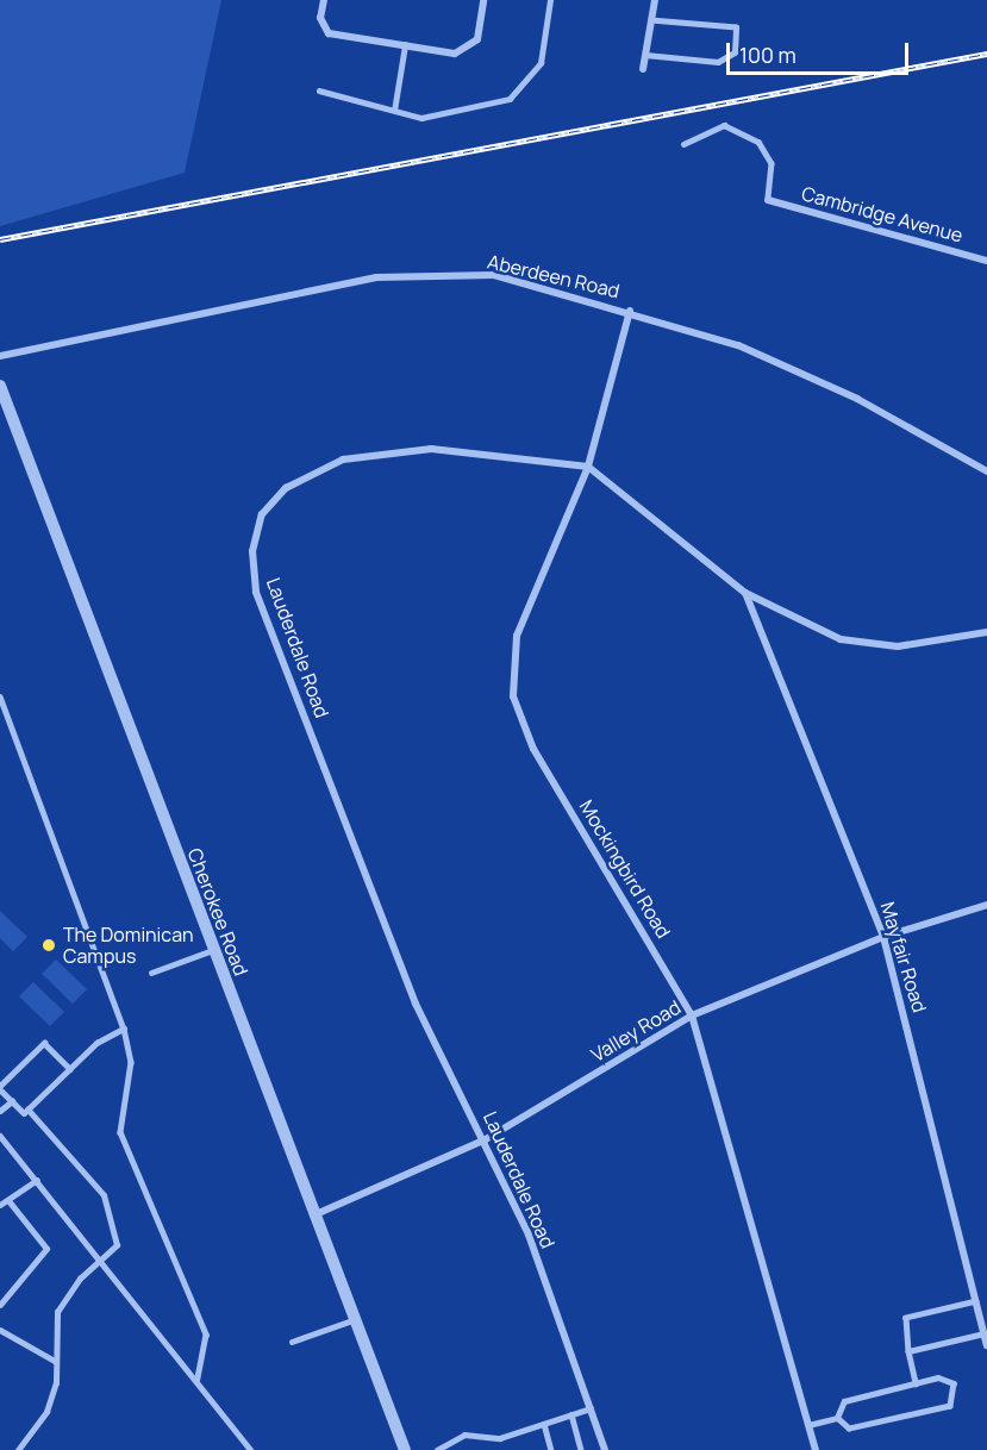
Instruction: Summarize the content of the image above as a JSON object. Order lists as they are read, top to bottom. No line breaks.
{"streets":{"street":["Cambridge Avenue","Aberdeen Road","Lauderdale Road","Mockingbird Road","Cherokee Road","Mayfair Road","Valley Road"]},"crossings":[["Aberdeen Road","Mockingbird Road"],["Lauderdale Road","Mockingbird Road"],["Lauderdale Road","Valley Road"],["Mockingbird Road","Valley Road"],["Cherokee Road","Valley Road"],["Mayfair Road","Valley Road"]],"places":["The Dominican Campus"],"scale_bar":"100 m"}
